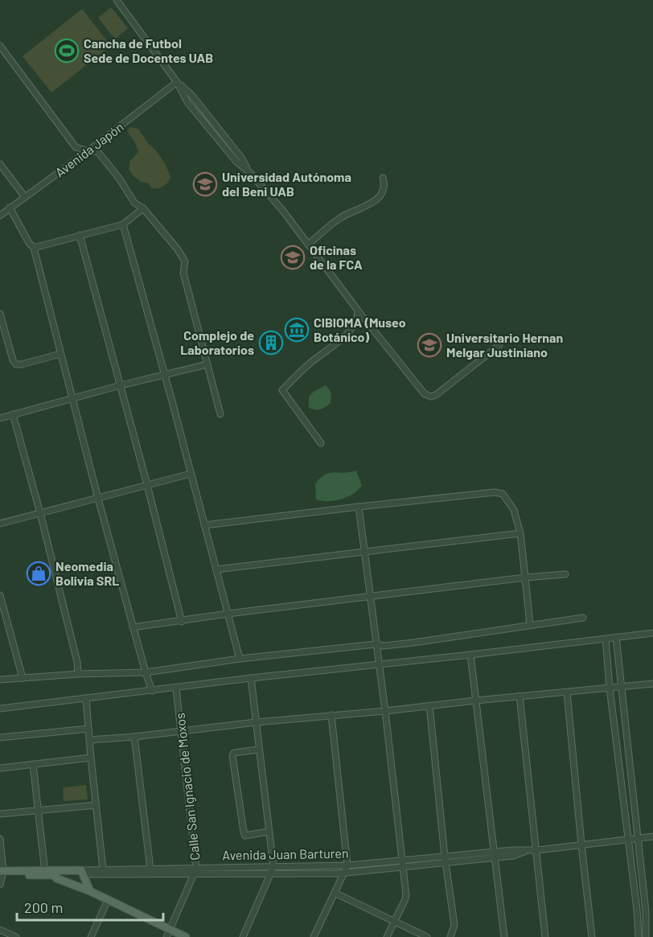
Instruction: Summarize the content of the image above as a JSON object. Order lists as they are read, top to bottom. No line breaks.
{"streets":{"main road":["Avenida Juan Barturen"],"street":["Avenida Japón","Calle San Ignacio de Moxos"]},"crossings":[["Calle San Ignacio de Moxos","Avenida Juan Barturen"]],"places":{"sports":["Cancha de Futbol Sede de Docentes UAB"],"school or university":["Universidad Autónoma del Beni UAB","Oficinas de la FCA","Universitario Hernan Melgar Justiniano"],"museum":["CIBIOMA (Museo Botánico)"],"building":["Complejo de Laboratorios"],"shop":["Neomedia Bolivia SRL"]},"scale_bar":"200 m"}
